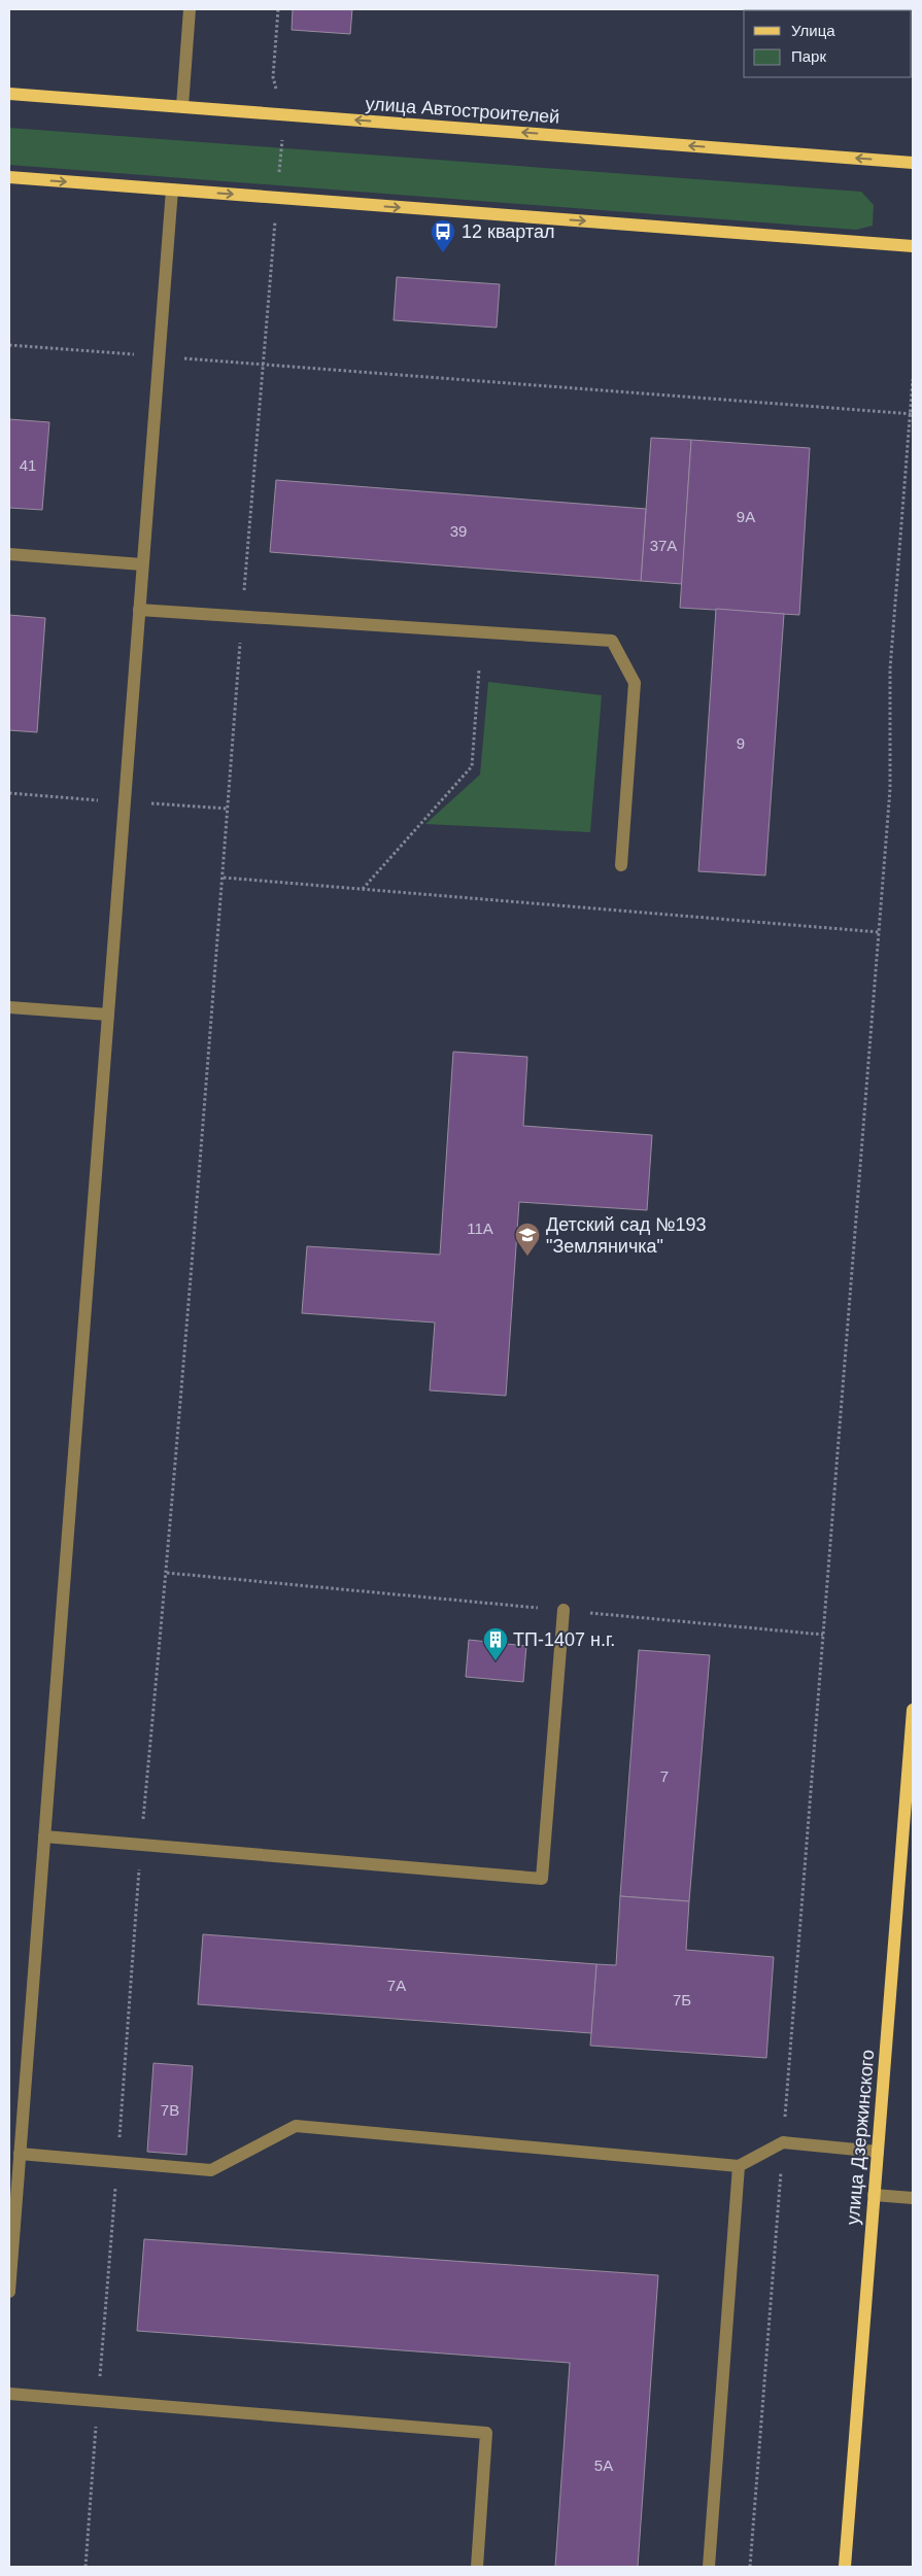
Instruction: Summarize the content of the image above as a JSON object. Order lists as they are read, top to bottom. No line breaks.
{"streets":{"main road":["улица Автостроителей","улица Дзержинского"]},"places":{"bus stop":["12 квартал"],"school or university":["Детский сад №193 \"Земляничка\""],"building":["ТП-1407 н.г."]},"house_numbers":["41","9А","39","37А","9","11А","7","7А","7Б","7В","5А"],"legend":["Улица","Парк"]}
